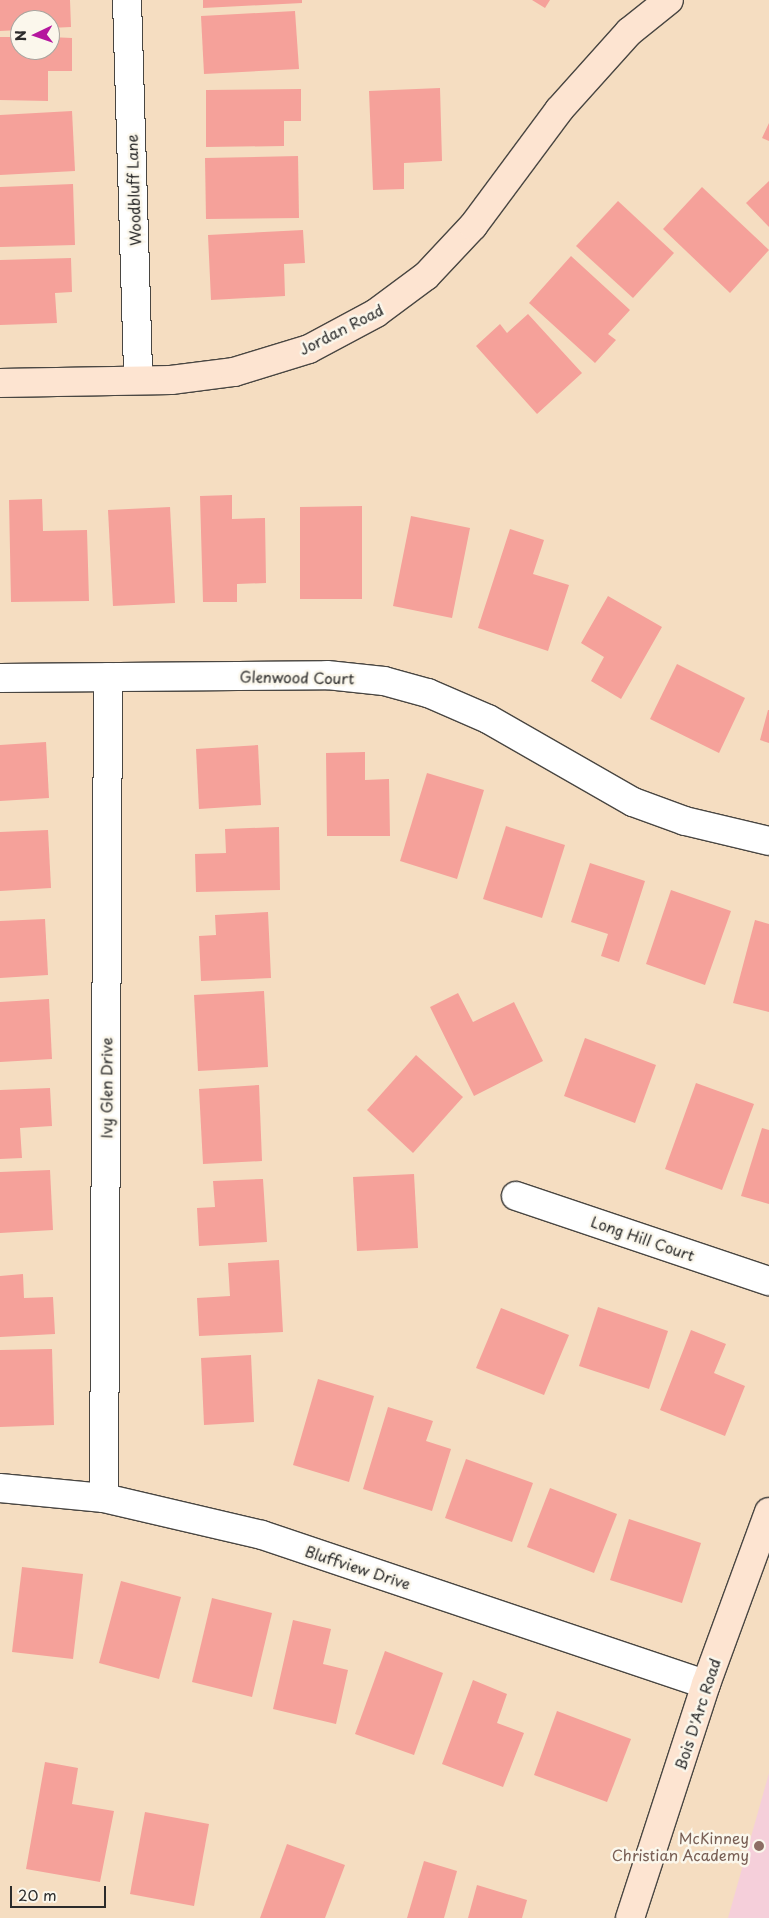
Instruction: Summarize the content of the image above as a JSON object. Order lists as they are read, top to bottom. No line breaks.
{"streets":{"street":["Woodbluff Lane","Jordan Road","Glenwood Court","Ivy Glen Drive","Long Hill Court","Bluffview Drive","Bois D'Arc Road"]},"crossings":[["Woodbluff Lane","Jordan Road"],["Glenwood Court","Ivy Glen Drive"],["Ivy Glen Drive","Bluffview Drive"],["Bluffview Drive","Bois D'Arc Road"]],"places":["McKinney Christian Academy"],"scale_bar":"20 m","north":"left"}
